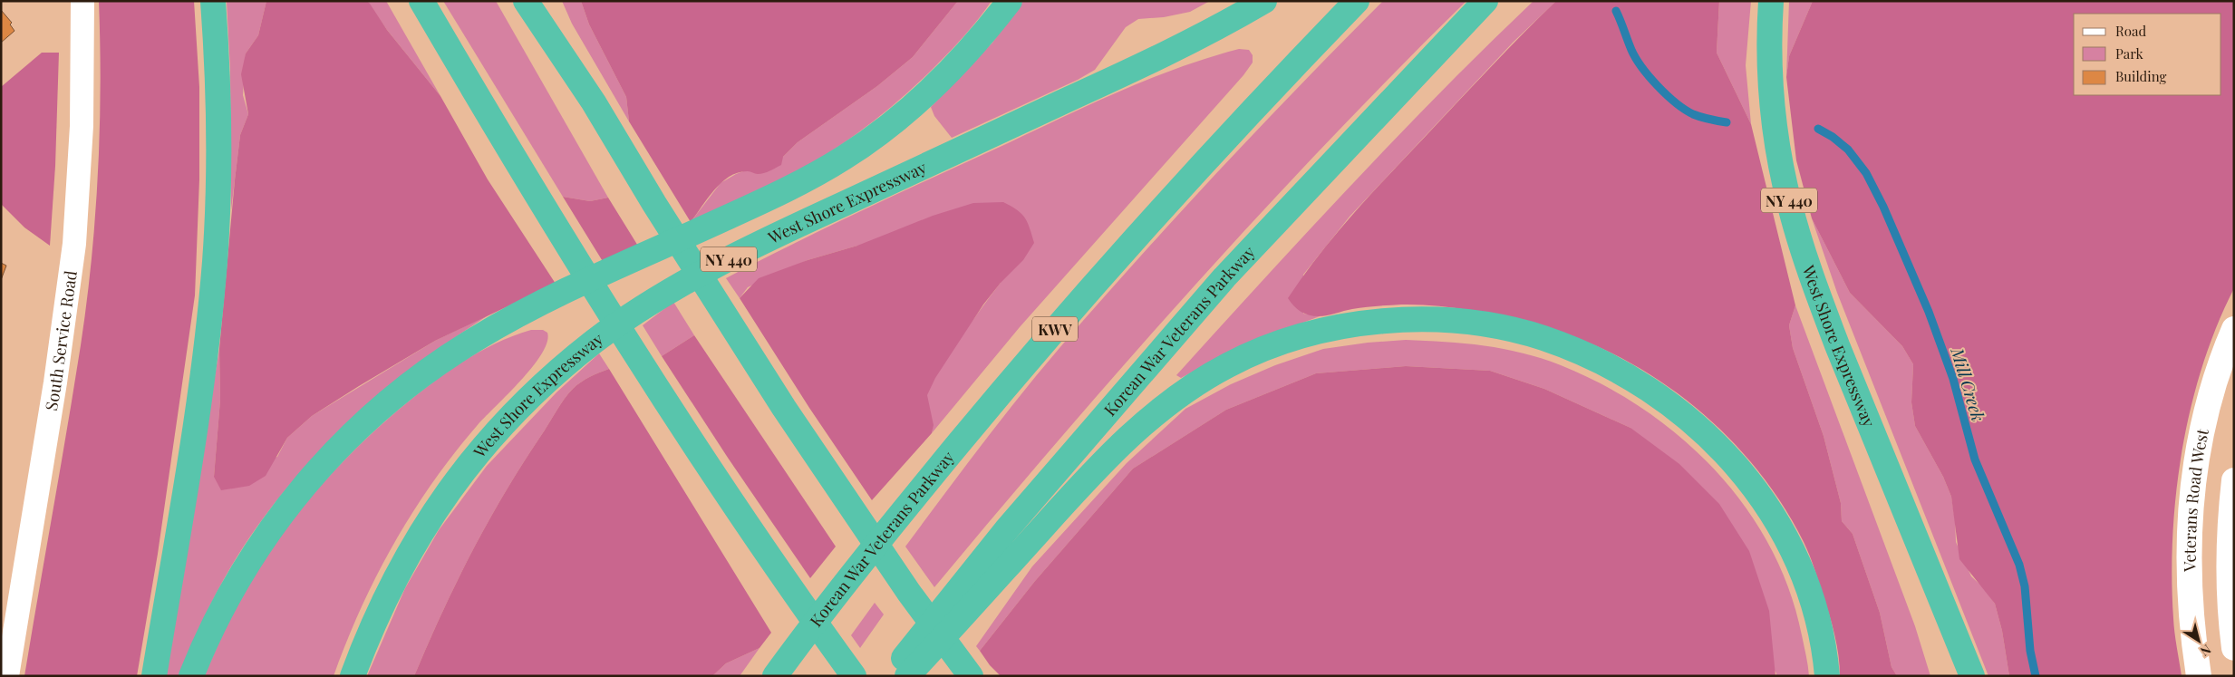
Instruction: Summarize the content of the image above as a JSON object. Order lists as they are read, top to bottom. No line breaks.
{"streets":{"highway":["NY 440","West Shore Expressway","KWV","Korean War Veterans Parkway"],"street":["South Service Road","Veterans Road West"]},"water":["Mill Creek"],"legend":["Road","Park","Building"],"north":"bottom right"}
